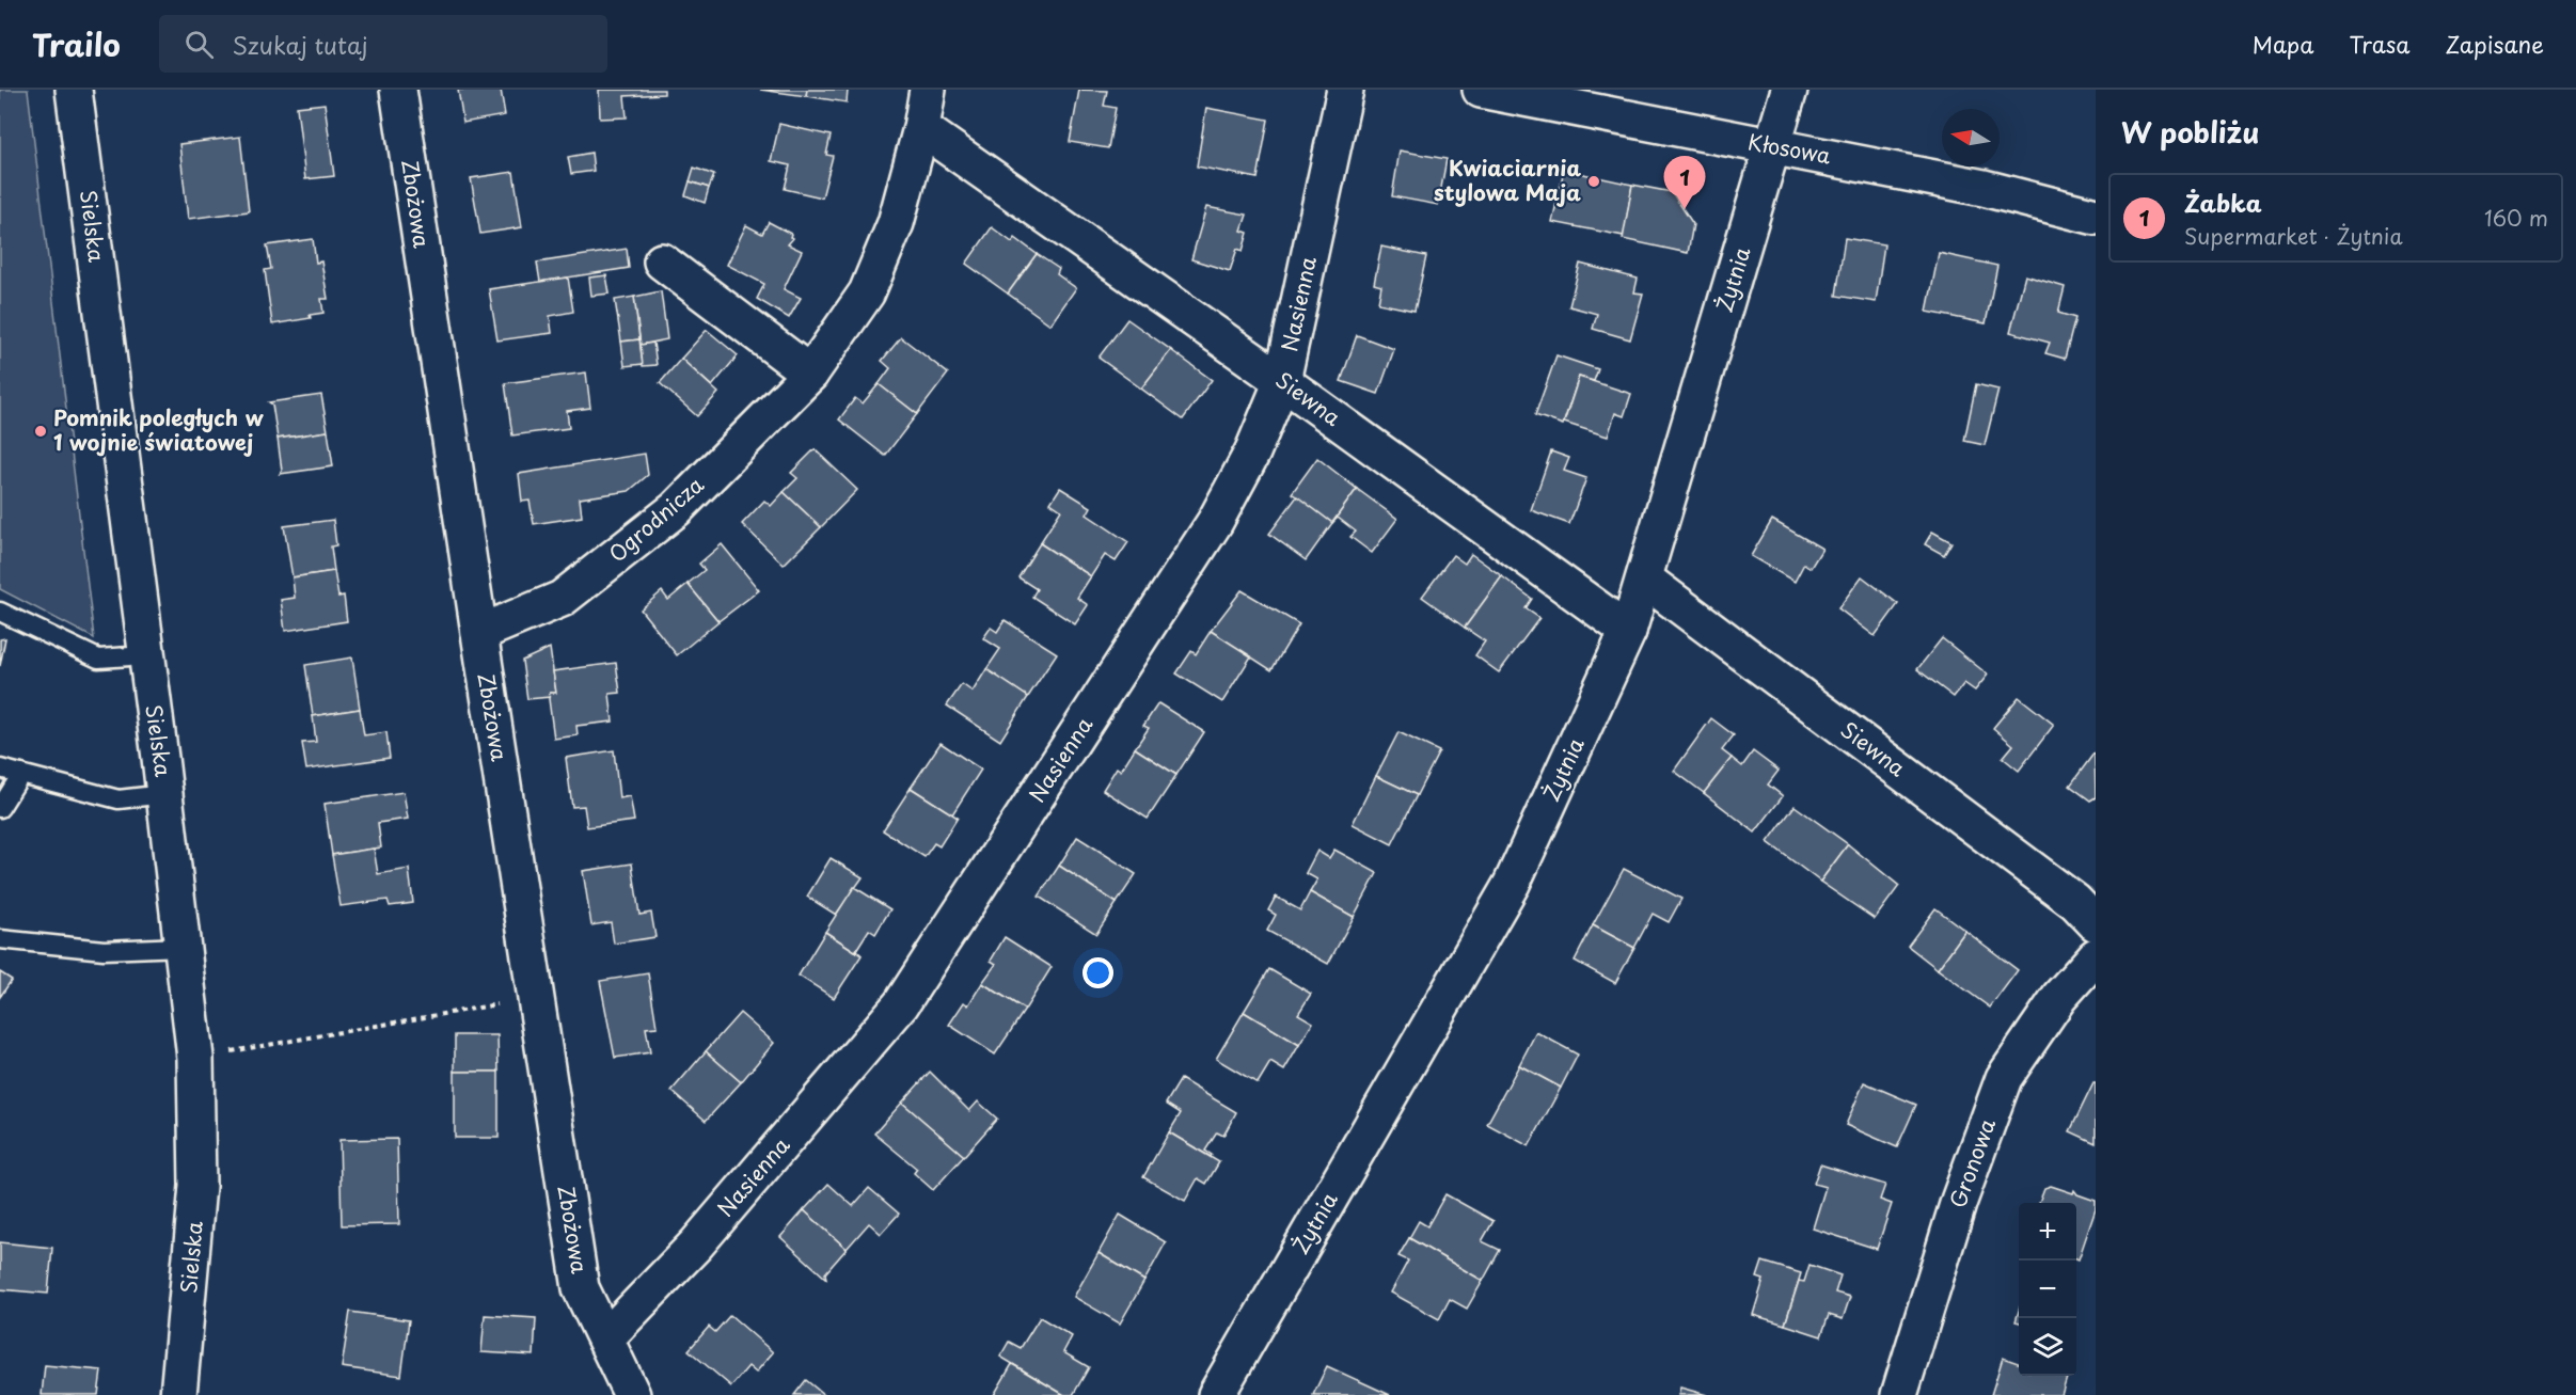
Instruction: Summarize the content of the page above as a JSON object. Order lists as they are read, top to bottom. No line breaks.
{"streets":{"street":["Kłosowa","Zbożowa","Sielska","Żytnia","Nasienna","Siewna","Ogrodnicza","Gronowa"]},"crossings":[["Kłosowa","Żytnia"],["Zbożowa","Nasienna"],["Zbożowa","Ogrodnicza"],["Żytnia","Siewna"],["Nasienna","Siewna"],["Siewna","Ogrodnicza"]],"places":["Kwiaciarnia stylowa Maja","Pomnik poległych w 1 wojnie światowej"],"north":"left","page":{"header":"Trailo","search":"Szukaj tutaj","nav":["Mapa","Trasa","Zapisane"],"heading":"W pobliżu","pins":"1","list":[{"mark":"1","name":"Żabka","note":"Supermarket · Żytnia","value":"160 m"}],"map_buttons":["+","−"]}}
